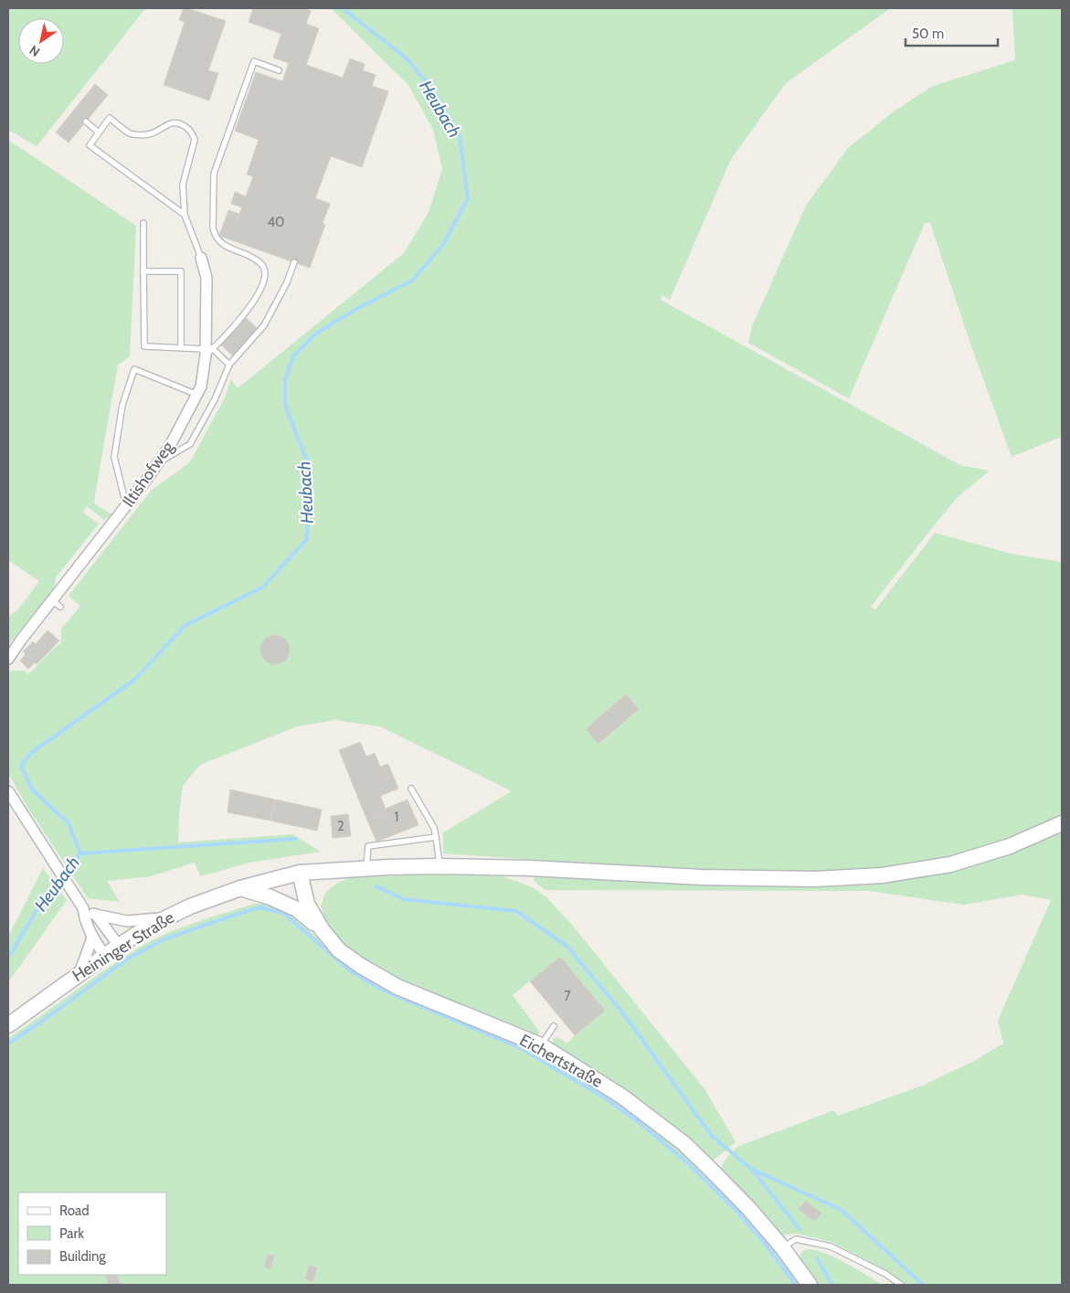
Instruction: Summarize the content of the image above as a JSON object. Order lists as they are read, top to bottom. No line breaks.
{"streets":{"main road":["Heininger Straße","Eichertstraße"],"street":["Iltishofweg"]},"crossings":[["Heininger Straße","Eichertstraße"]],"water":["Heubach"],"house_numbers":["40","1","2","7"],"legend":["Road","Park","Building"],"scale_bar":"50 m","north":"bottom left"}
